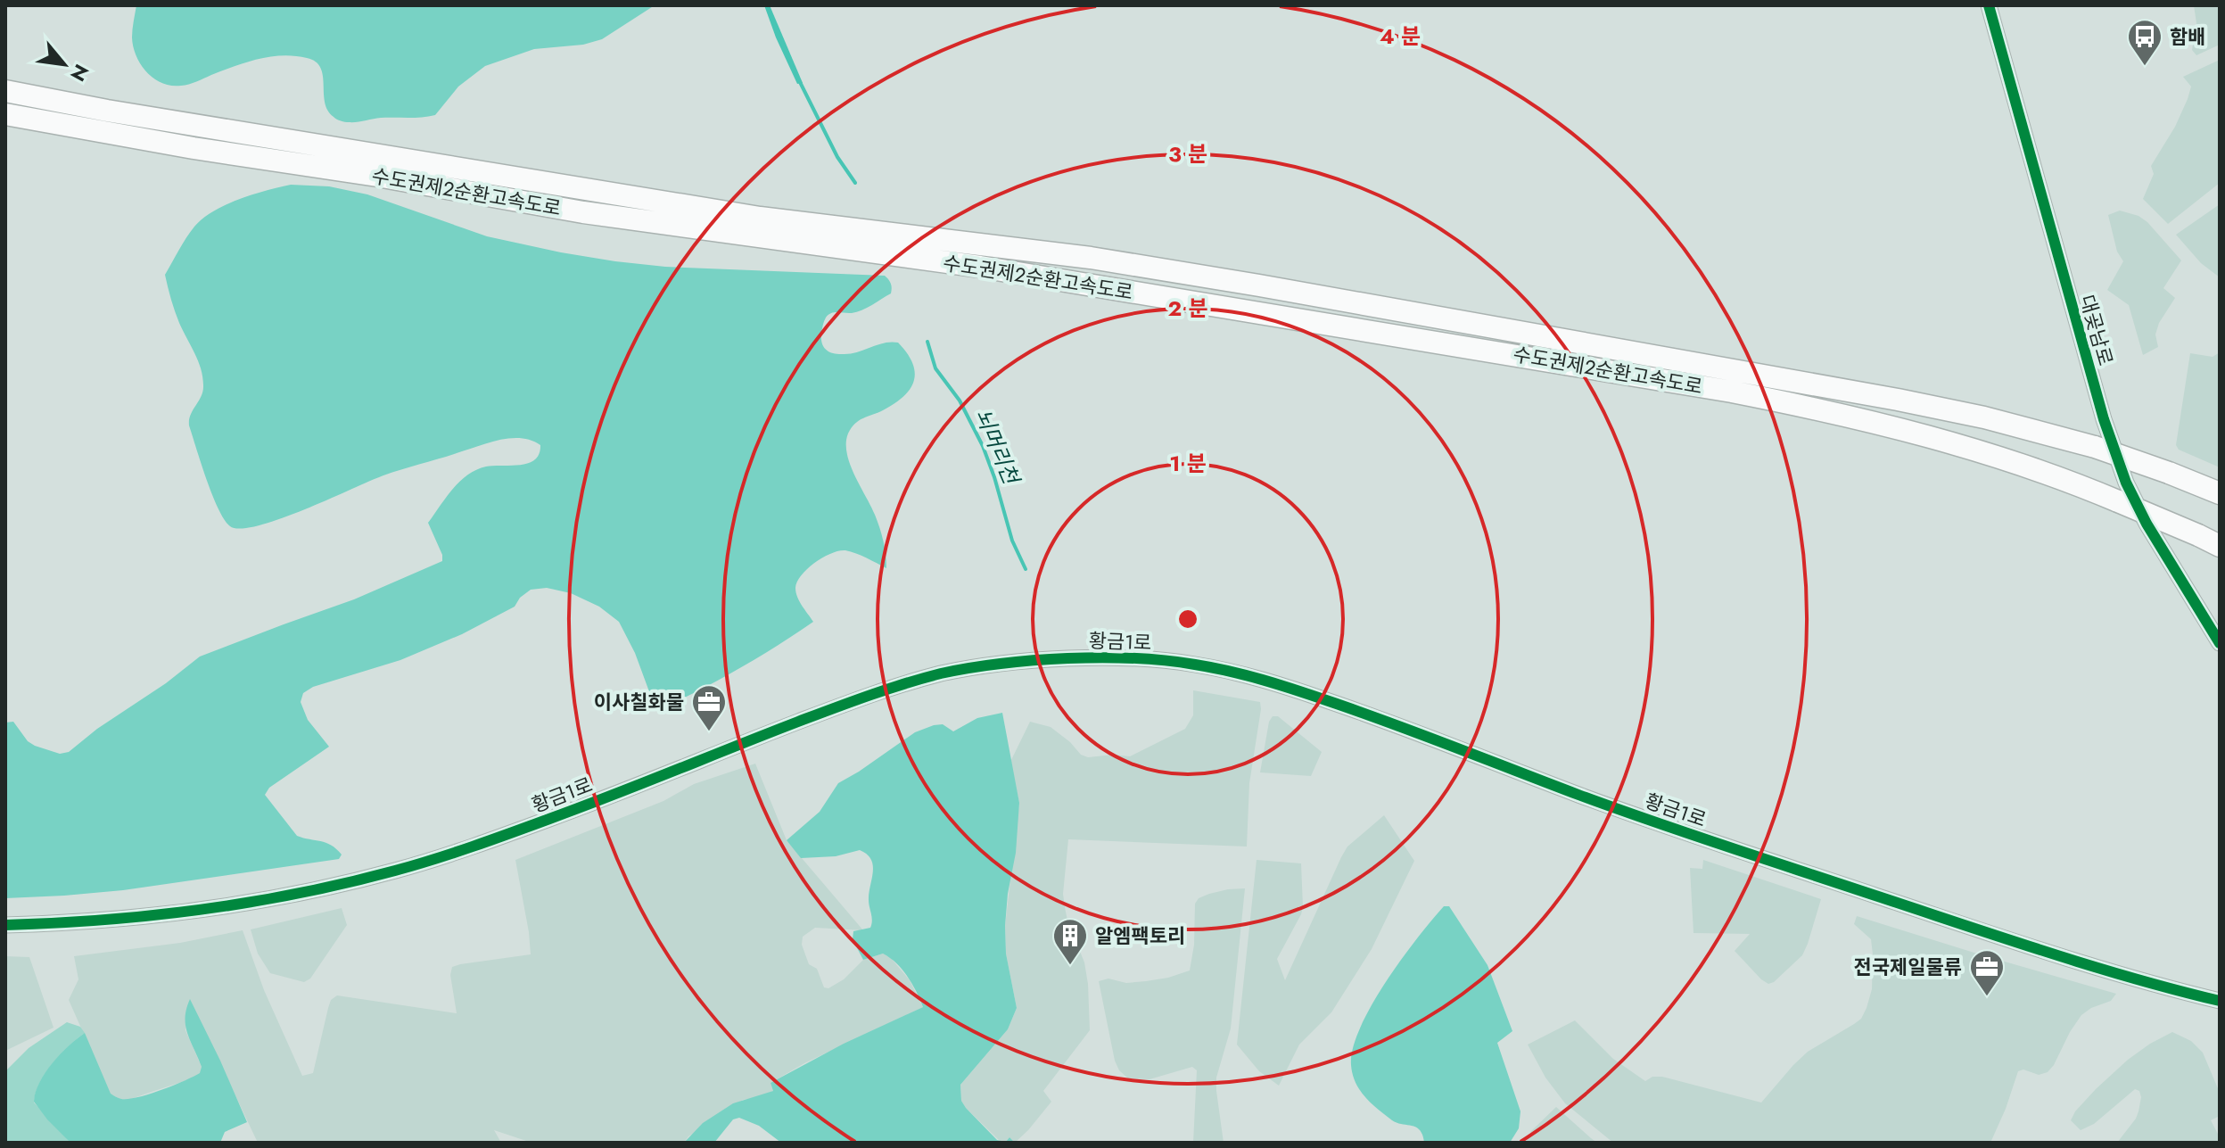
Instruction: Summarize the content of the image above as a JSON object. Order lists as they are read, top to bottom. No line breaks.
{"streets":{"highway":["수도권제2순환고속도로"],"street":["대곶남로","황금1로"]},"water":["뇌머리천"],"places":{"bus stop":["함배"],"office":["이사칠화물","전국제일물류"],"building":["알엠팩토리"]},"north":"bottom right","rings":["4 분","3 분","2 분","1 분"]}
